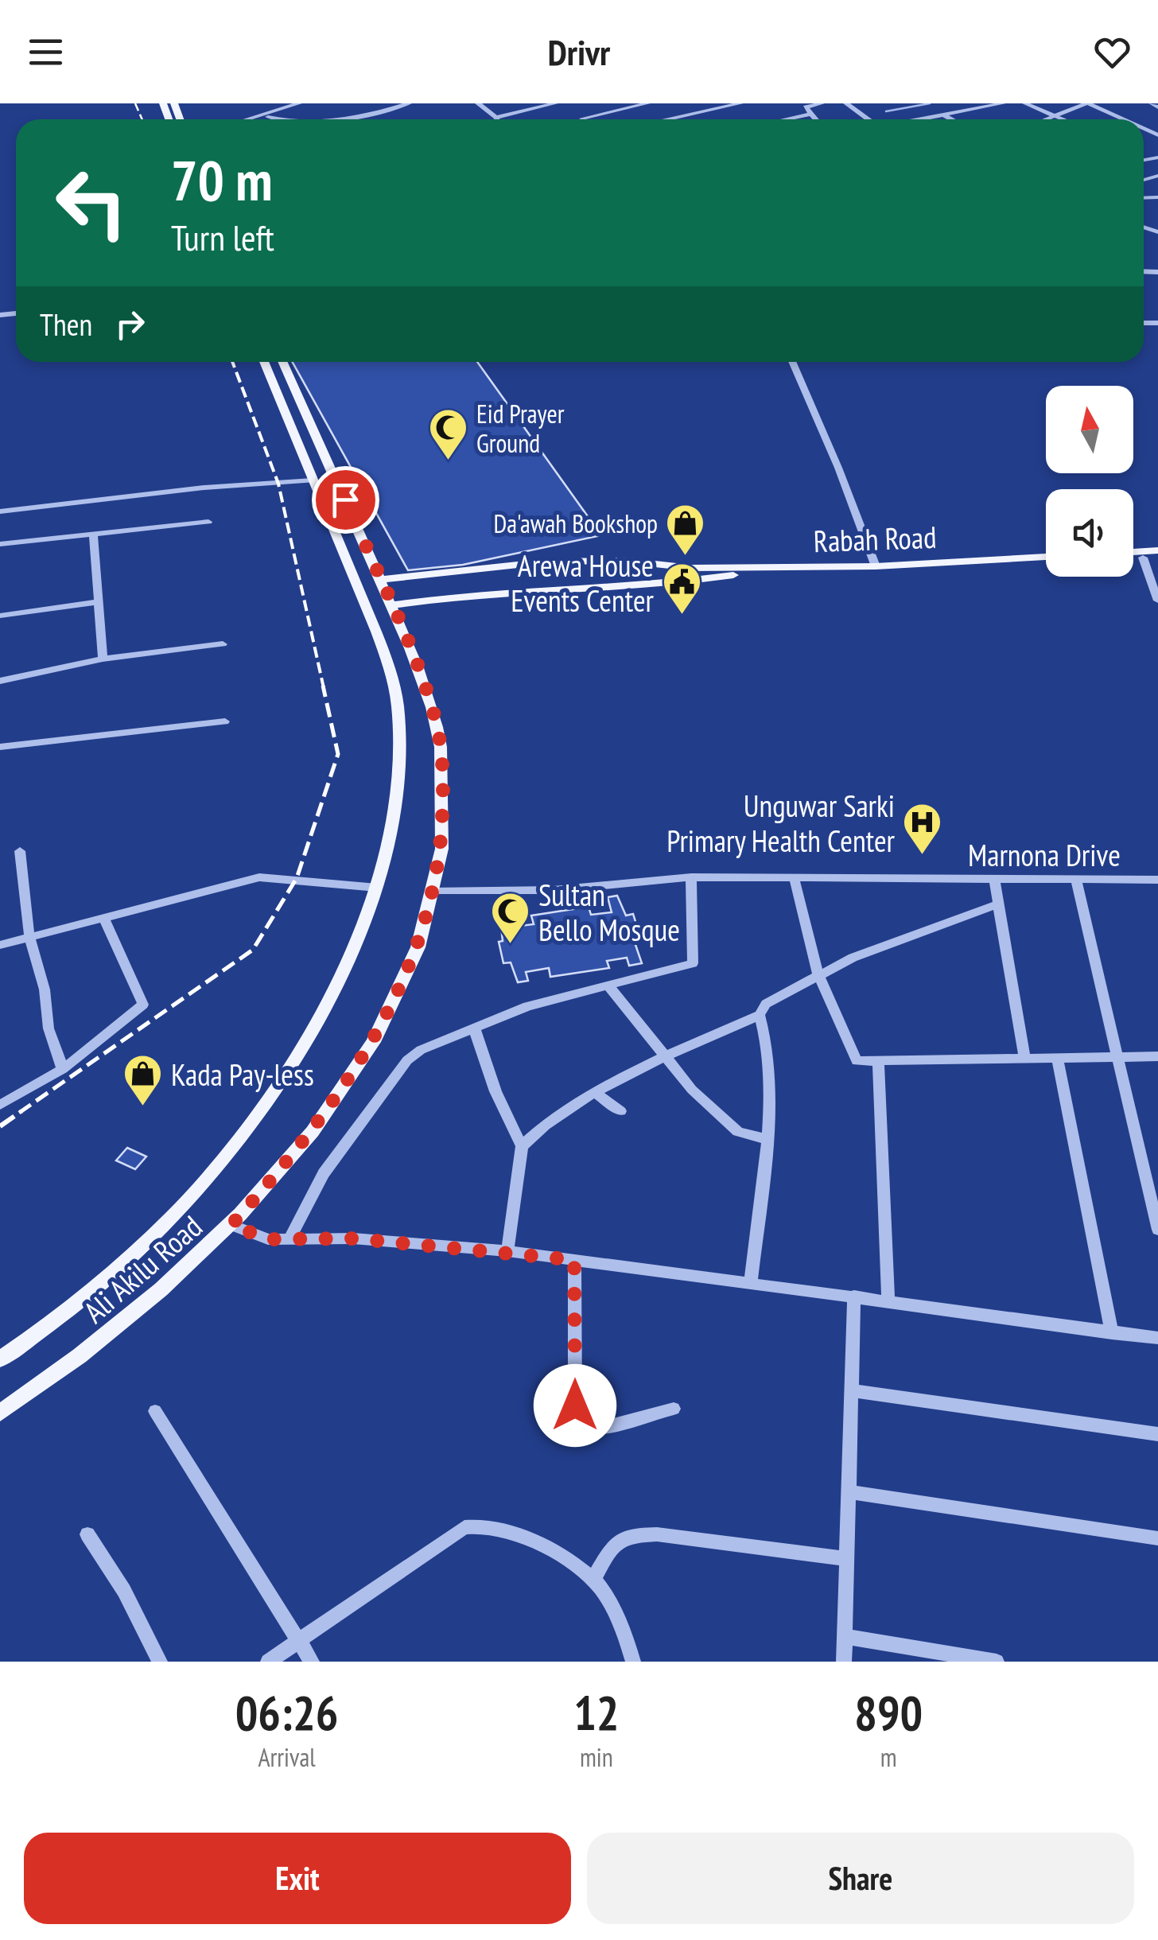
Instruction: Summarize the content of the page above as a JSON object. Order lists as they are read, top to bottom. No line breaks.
{"streets":{"main road":["Rabah Road","Ali Akilu Road"],"street":["Marnona Drive"]},"crossings":[["Rabah Road","Ali Akilu Road"],["Marnona Drive","Ali Akilu Road"]],"places":{"mosque":["Eid Prayer Ground","Sultan Bello Mosque"],"shop":["Da'awah Bookshop","Kada Pay-less"],"public building":["Arewa House Events Center"],"hospital":["Unguwar Sarki Primary Health Center"]},"north":"top","page":{"header":"Drivr","turn":["70 m","Turn left"],"then":"Then","eta":["06:26","Arrival","12","min","890","m"],"buttons":["Exit","Share"]}}
